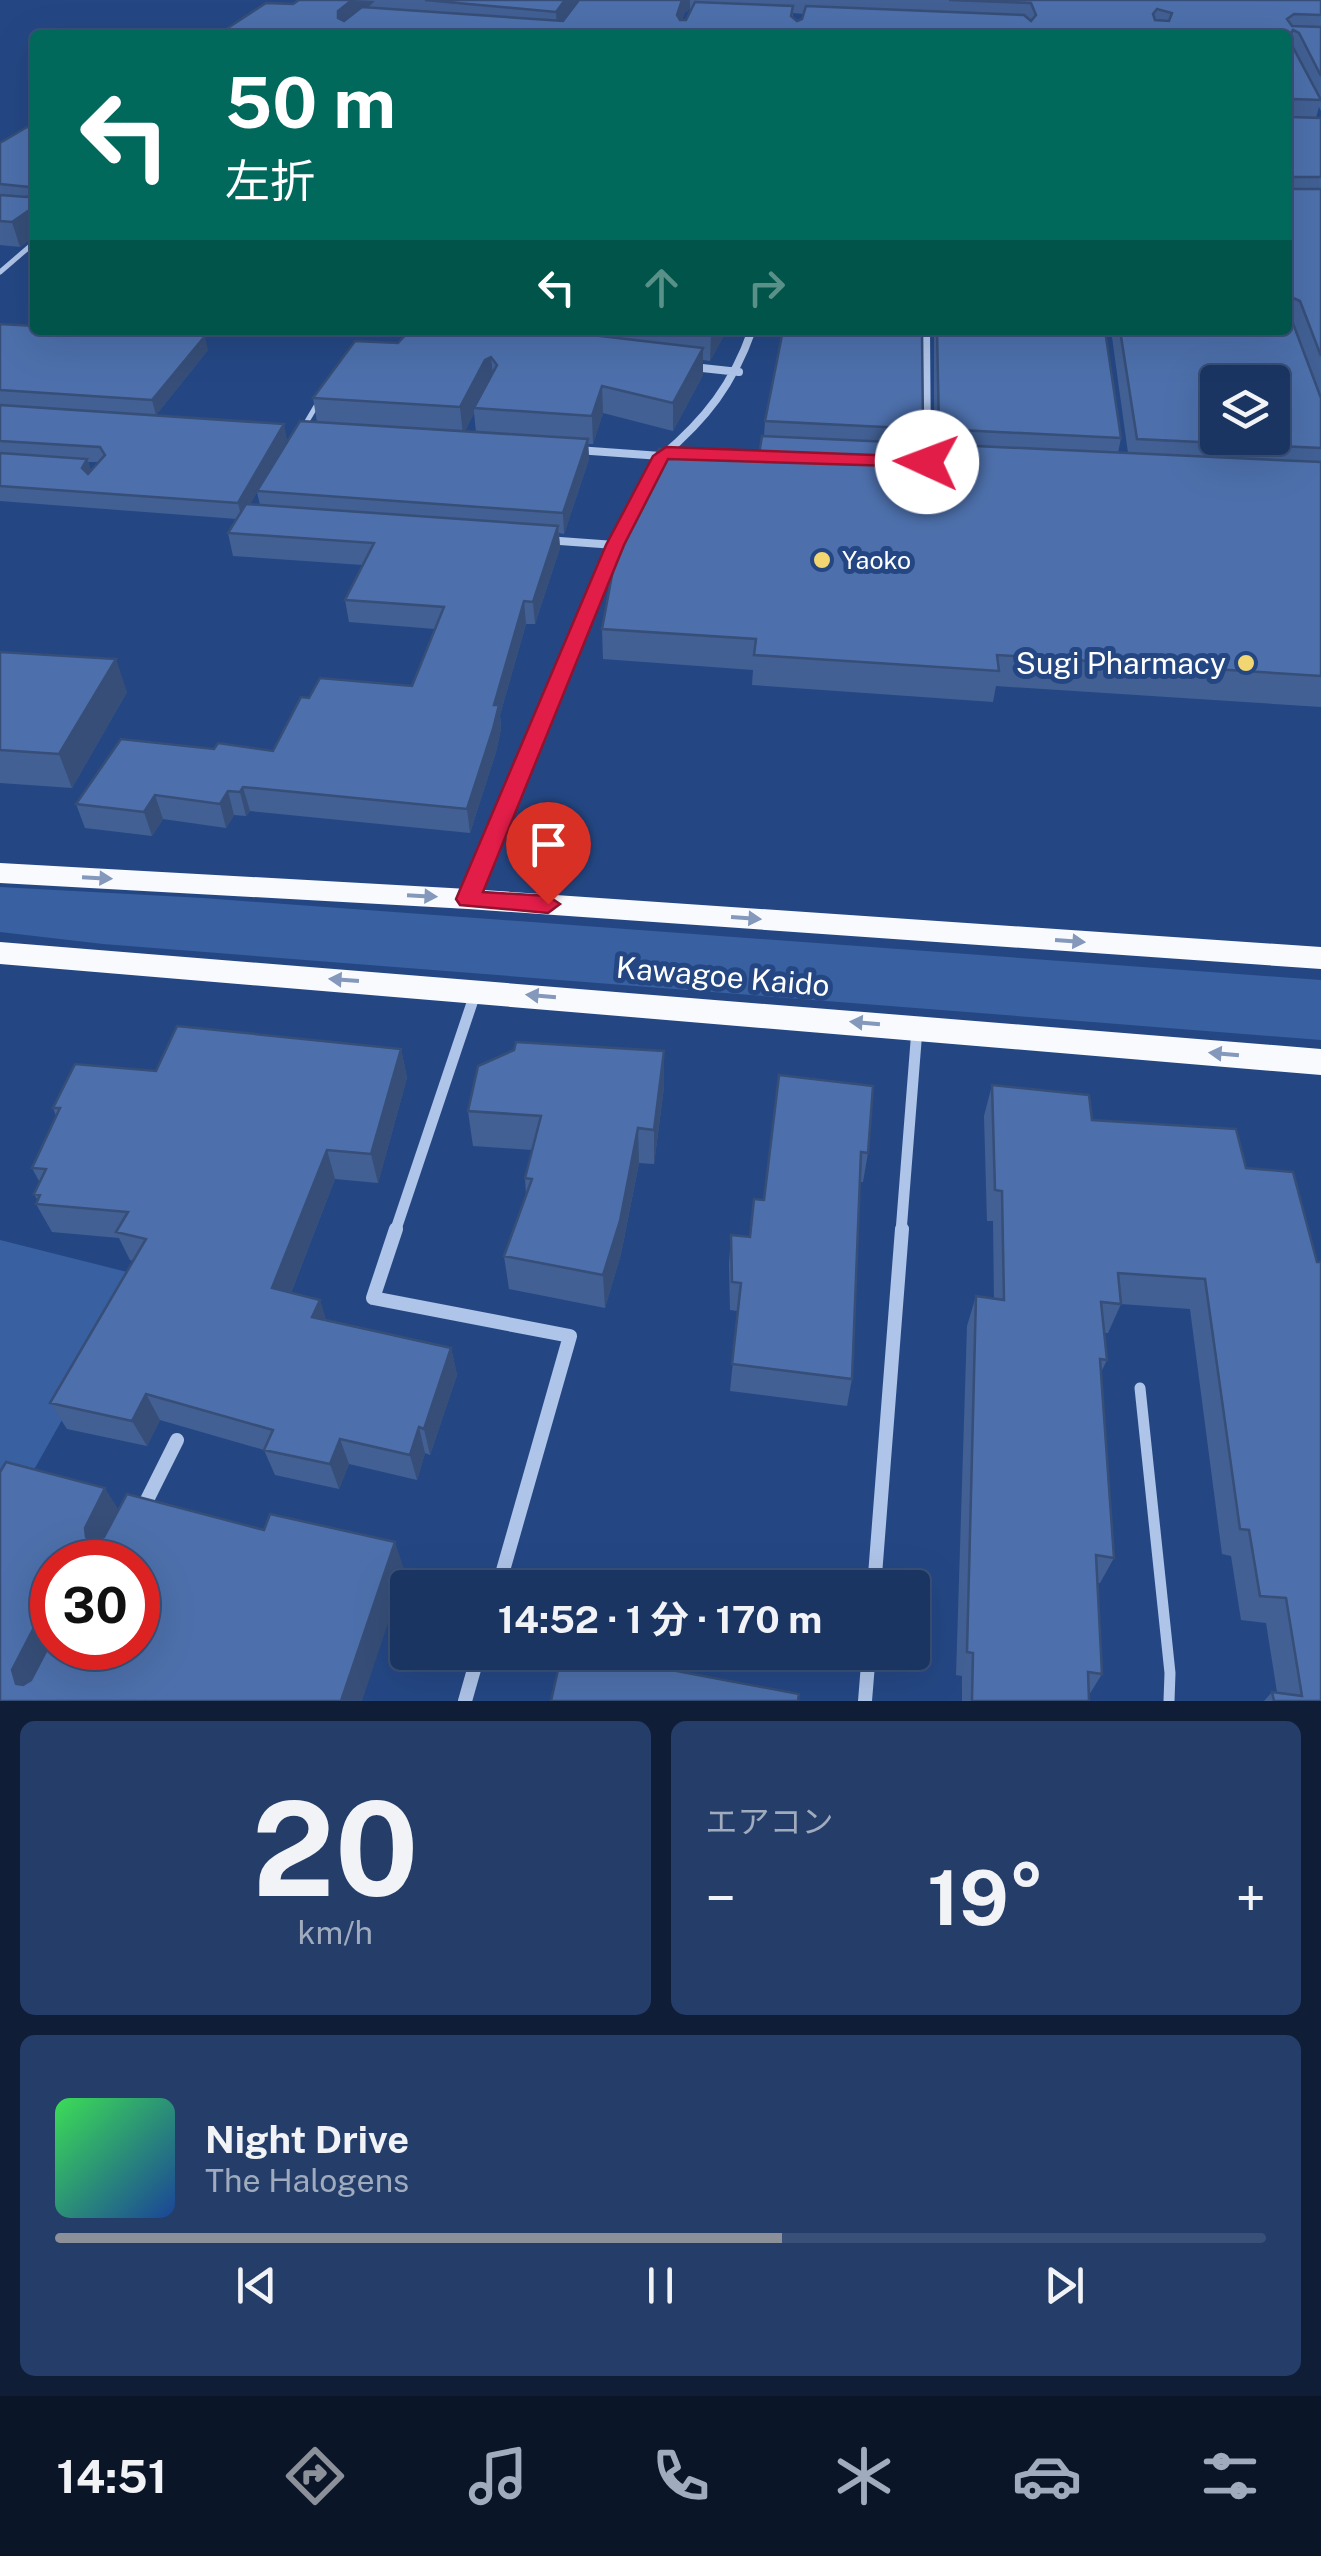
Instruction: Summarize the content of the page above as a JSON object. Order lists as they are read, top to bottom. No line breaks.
{"streets":{"highway":["Kawagoe Kaido"]},"places":["Yaoko","Sugi Pharmacy"],"page":{"turn":["50 m","左折"],"limit":"30","trip":"14:52 · 1 分 · 170 m","tile":[["20","km/h"],"エアコン"],"heat":["−","19°","+"],"song":["Night Drive","The Halogens"],"tabs":"14:51"}}
